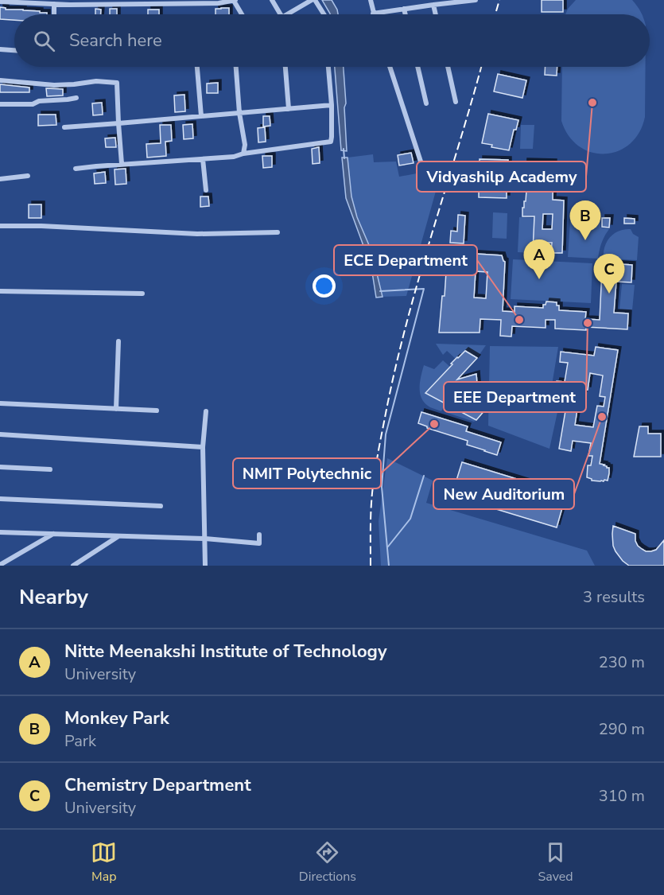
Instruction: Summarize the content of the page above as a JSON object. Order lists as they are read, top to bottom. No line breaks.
{"places":["Vidyashilp Academy","ECE Department","EEE Department","New Auditorium","NMIT Polytechnic"],"page":{"search":"Search here","pins":["B","A","C"],"heading":["Nearby","3 results"],"list":[{"mark":"A","name":"Nitte Meenakshi Institute of Technology","note":"University","value":"230 m"},{"mark":"B","name":"Monkey Park","note":"Park","value":"290 m"},{"mark":"C","name":"Chemistry Department","note":"University","value":"310 m"}],"nav":["Map","Directions","Saved"]}}
